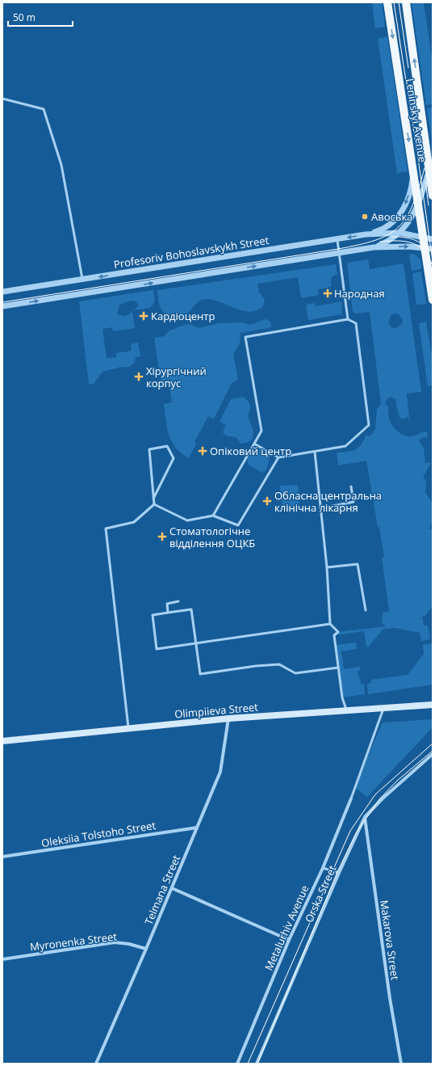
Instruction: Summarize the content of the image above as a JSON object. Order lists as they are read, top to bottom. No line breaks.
{"streets":{"main road":["Leninskyi Avenue","Olimpiieva Street"],"street":["Profesoriv Bohoslavskykh Street","Oleksiia Tolstoho Street","Telmana Street","Orska Street","Metalurhiv Avenue","Makarova Street","Myronenka Street"]},"crossings":[["Leninskyi Avenue","Profesoriv Bohoslavskykh Street"],["Olimpiieva Street","Telmana Street"],["Oleksiia Tolstoho Street","Telmana Street"],["Telmana Street","Myronenka Street"],["Orska Street","Makarova Street"]],"places":{"other":["Авоська"],"health":["Народная","Кардіоцентр","Хірургічний корпус","Опіковий центр","Обласна центральна клінічна лікарня","Стоматологічне відділення ОЦКБ"]},"scale_bar":"50 m"}
